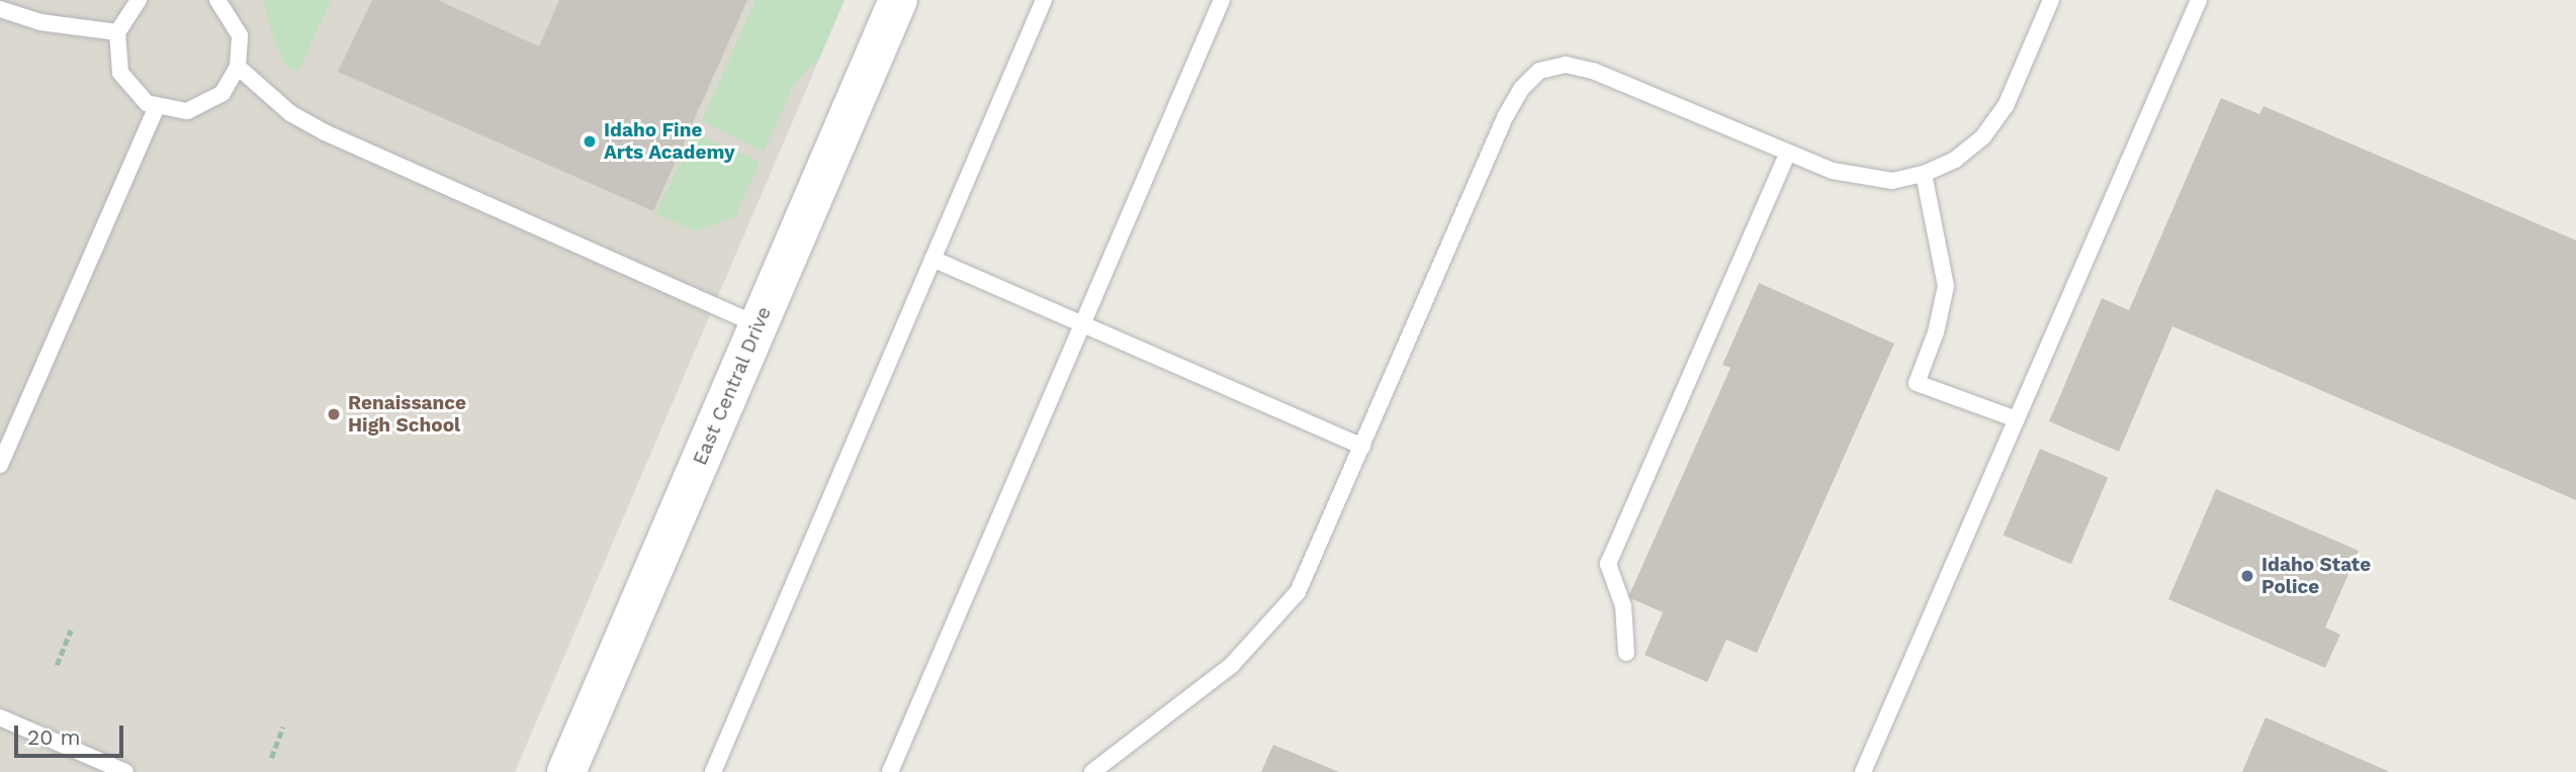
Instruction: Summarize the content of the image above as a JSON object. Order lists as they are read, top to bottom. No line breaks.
{"streets":{"street":["East Central Drive"]},"places":["Idaho Fine Arts Academy","Renaissance High School","Idaho State Police"],"scale_bar":"20 m"}
